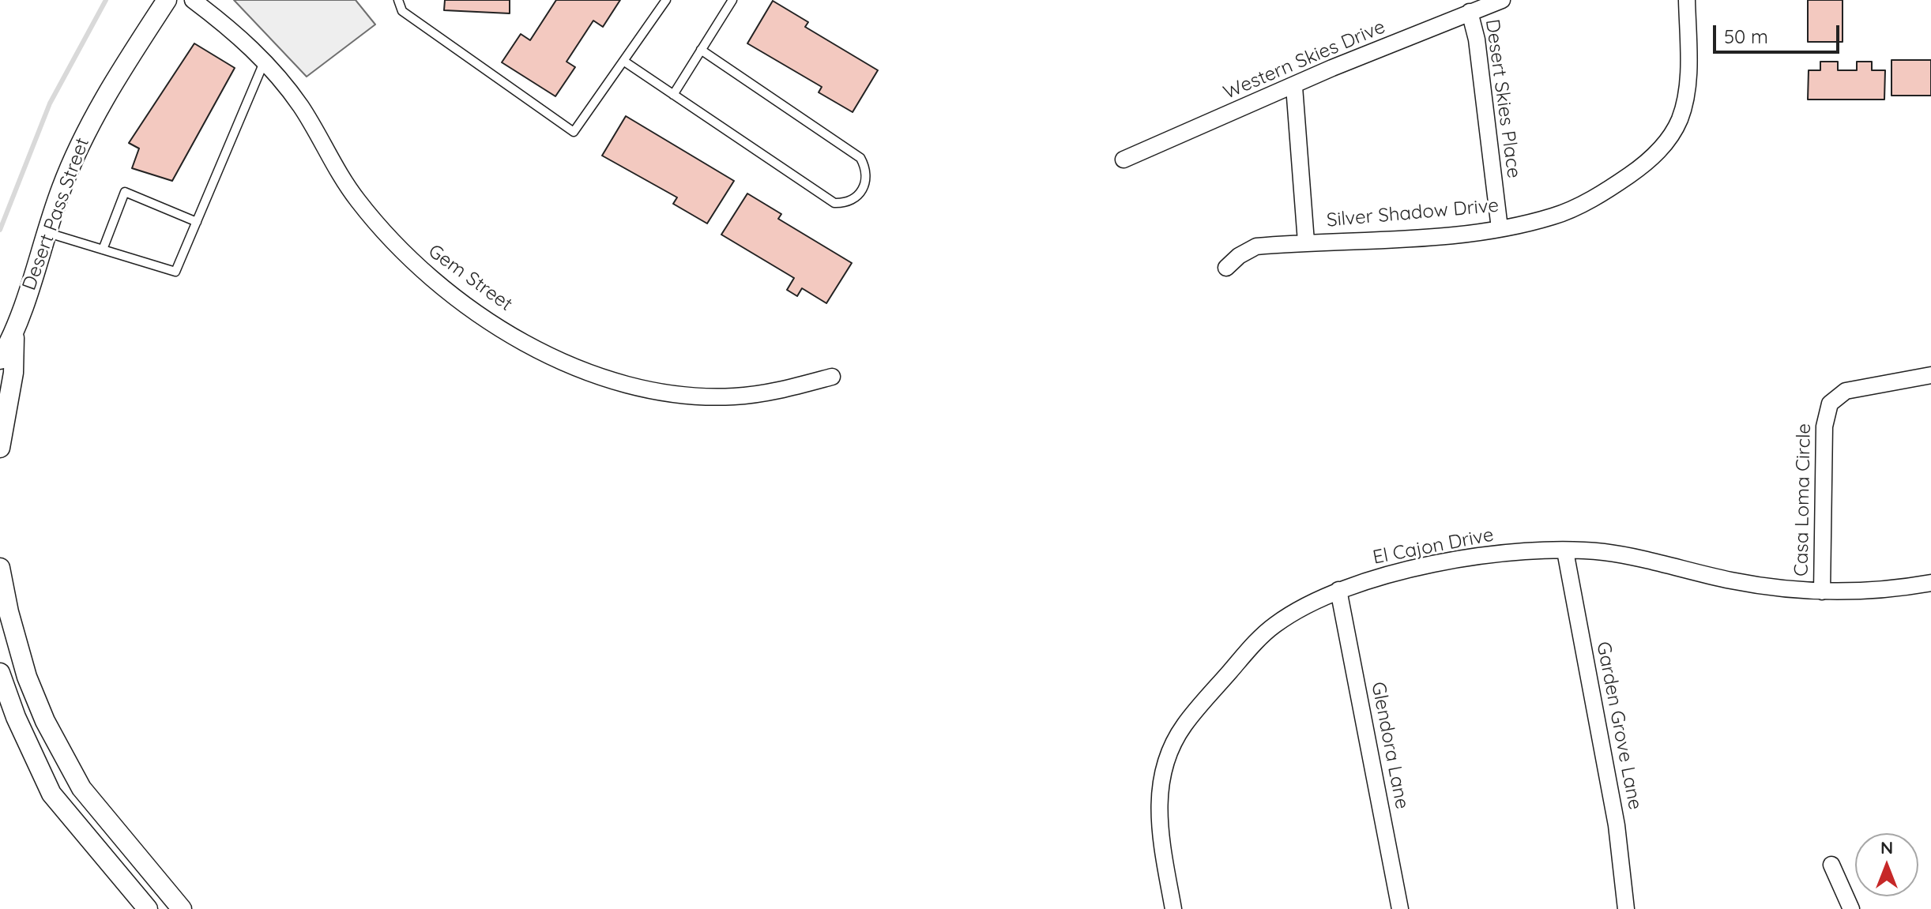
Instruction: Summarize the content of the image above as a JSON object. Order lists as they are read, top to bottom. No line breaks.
{"streets":{"street":["Western Skies Drive","Desert Skies Place","Silver Shadow Drive","Desert Pass Street","Gem Street","Casa Loma Circle","El Cajon Drive","Garden Grove Lane","Glendora Lane"]},"crossings":[["Western Skies Drive","Desert Skies Place"],["Desert Skies Place","Silver Shadow Drive"],["Casa Loma Circle","El Cajon Drive"],["El Cajon Drive","Garden Grove Lane"],["El Cajon Drive","Glendora Lane"]],"scale_bar":"50 m","north":"top"}
